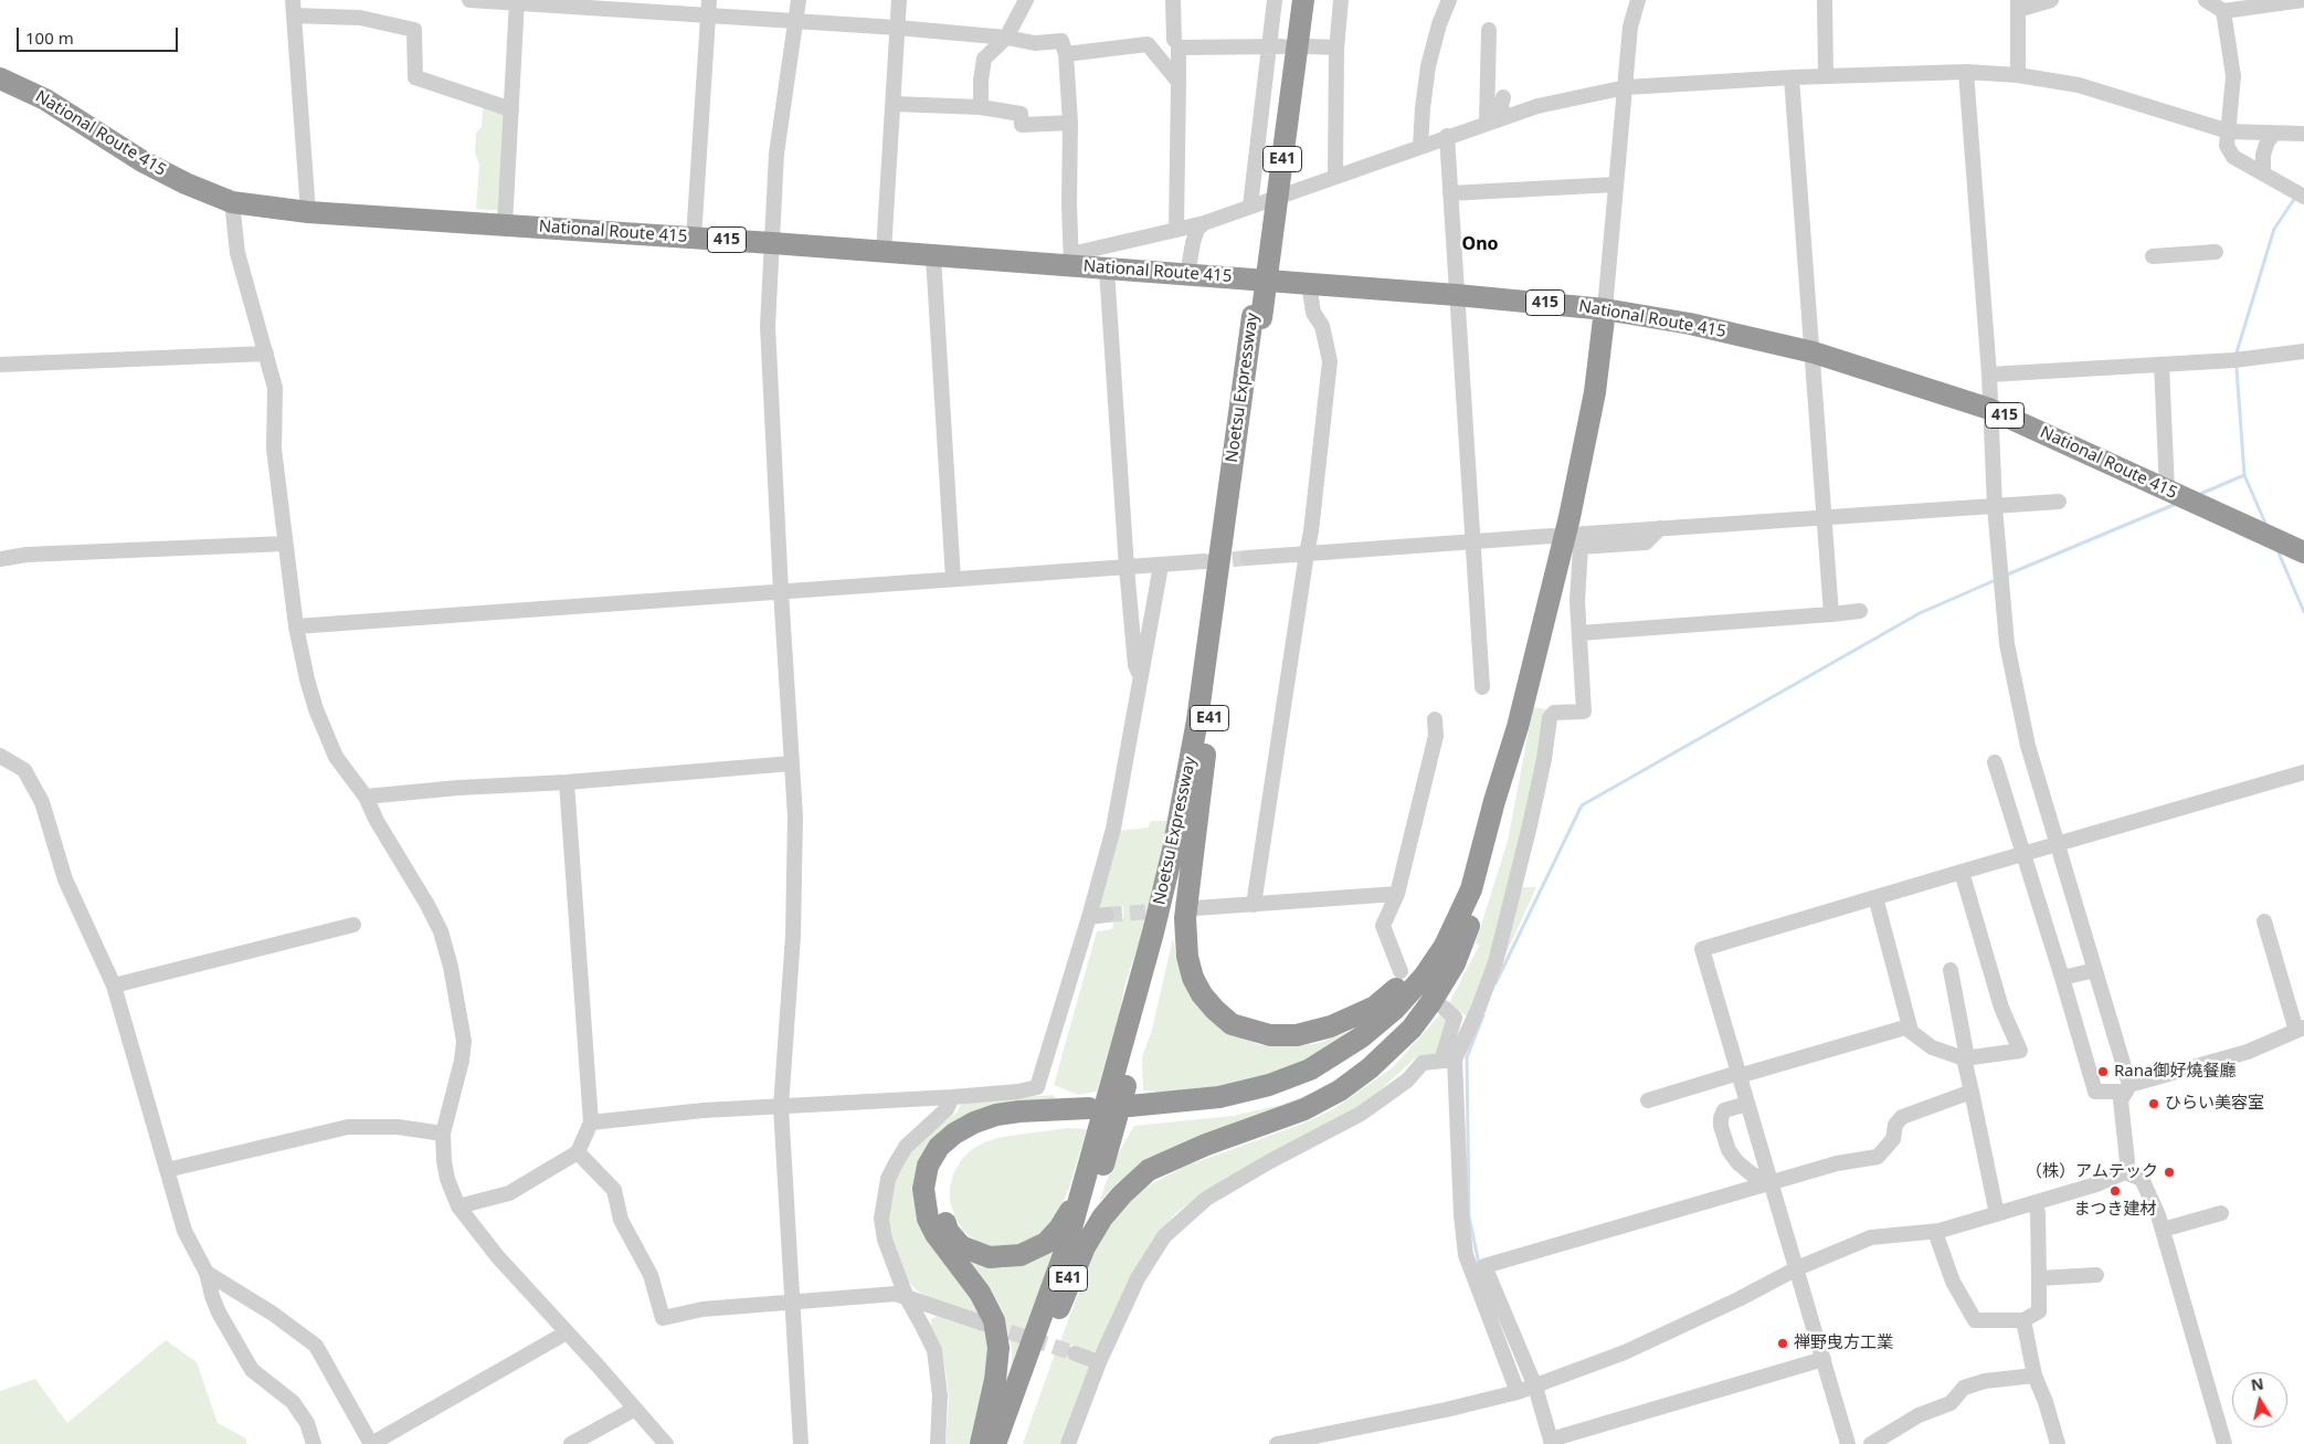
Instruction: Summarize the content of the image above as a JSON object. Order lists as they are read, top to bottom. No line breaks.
{"streets":{"highway":["National Route 415","E41","415","Noetsu Expressway"]},"districts":["Ono"],"places":["Rana御好燒餐廳","ひらい美容室","（株）アムテック","まつき建材","禅野曳方工業"],"scale_bar":"100 m","north":"top"}
